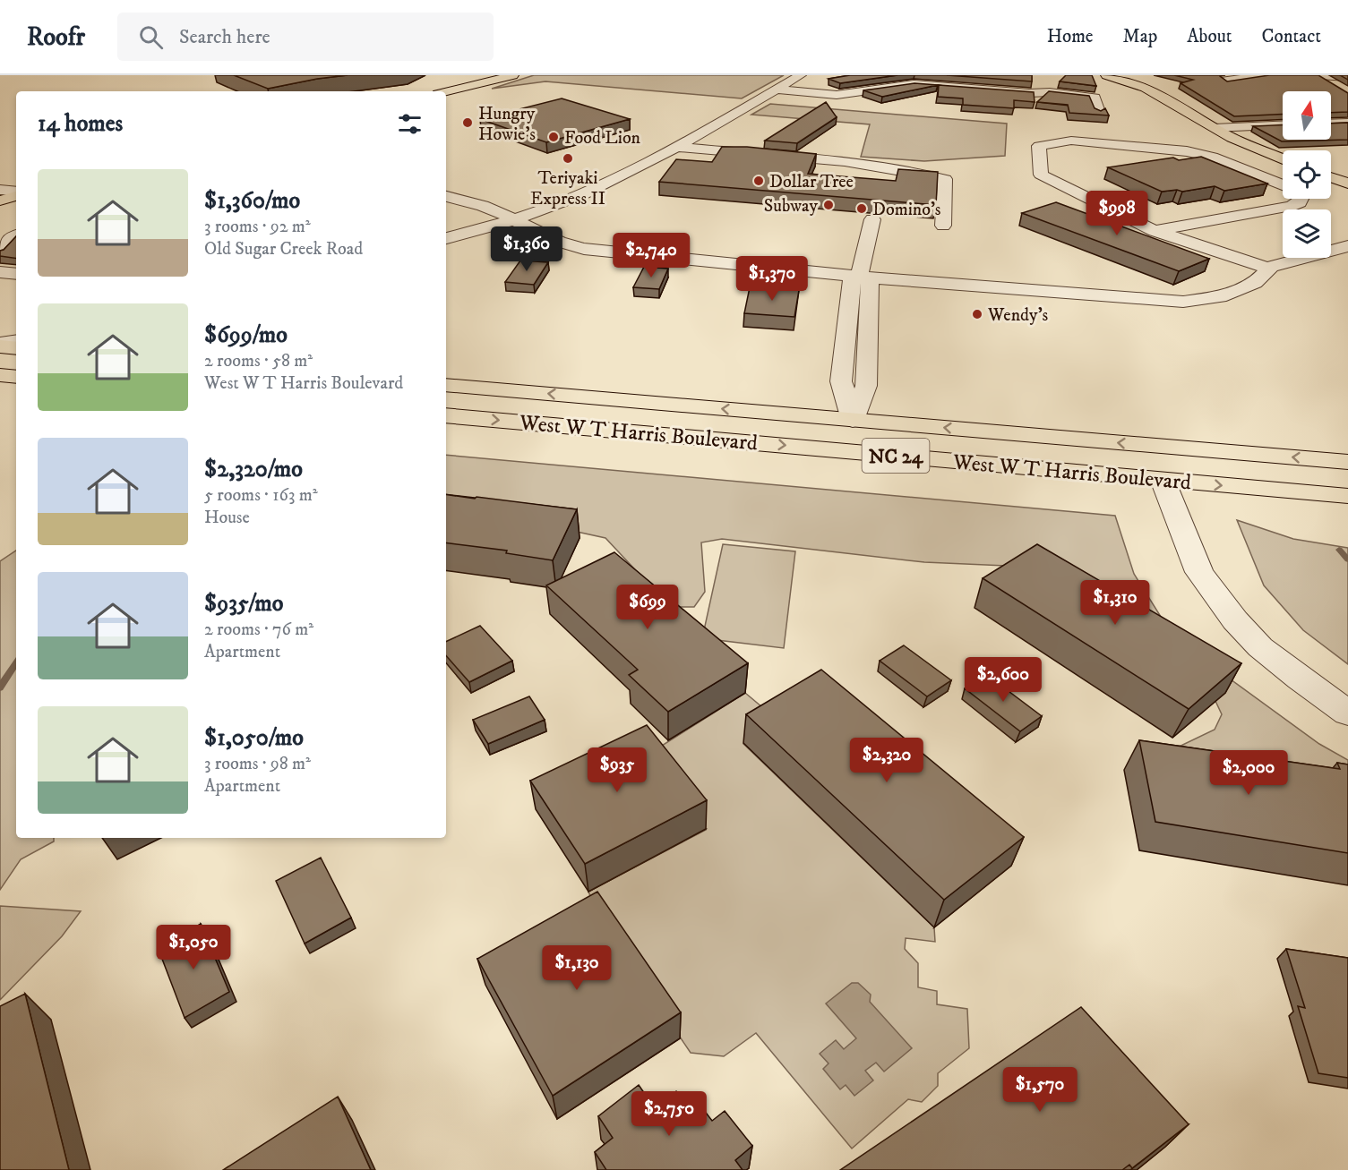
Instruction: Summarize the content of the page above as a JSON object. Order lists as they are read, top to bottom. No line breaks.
{"streets":{"main road":["West W T Harris Boulevard","NC 24"]},"places":["Hungry Howie's","Food Lion","Teriyaki Express II","Dollar Tree","Subway","Domino's","Wendy's"],"north":"top","page":{"header":"Roofr","search":"Search here","nav":["Home","Map","About","Contact"],"heading":"14 homes","list":[{"name":"$1,360/mo","note":"3 rooms · 92 m² · Old Sugar Creek Road"},{"name":"$699/mo","note":"2 rooms · 58 m² · West W T Harris Boulevard"},{"name":"$2,320/mo","note":"5 rooms · 163 m² · House"},{"name":"$935/mo","note":"2 rooms · 76 m² · Apartment"},{"name":"$1,050/mo","note":"3 rooms · 98 m² · Apartment"}],"price":["$998","$1,360","$2,740","$1,370","$1,310","$699","$2,600","$2,320","$935","$2,000","$1,050","$1,130","$1,570","$2,750"]}}
